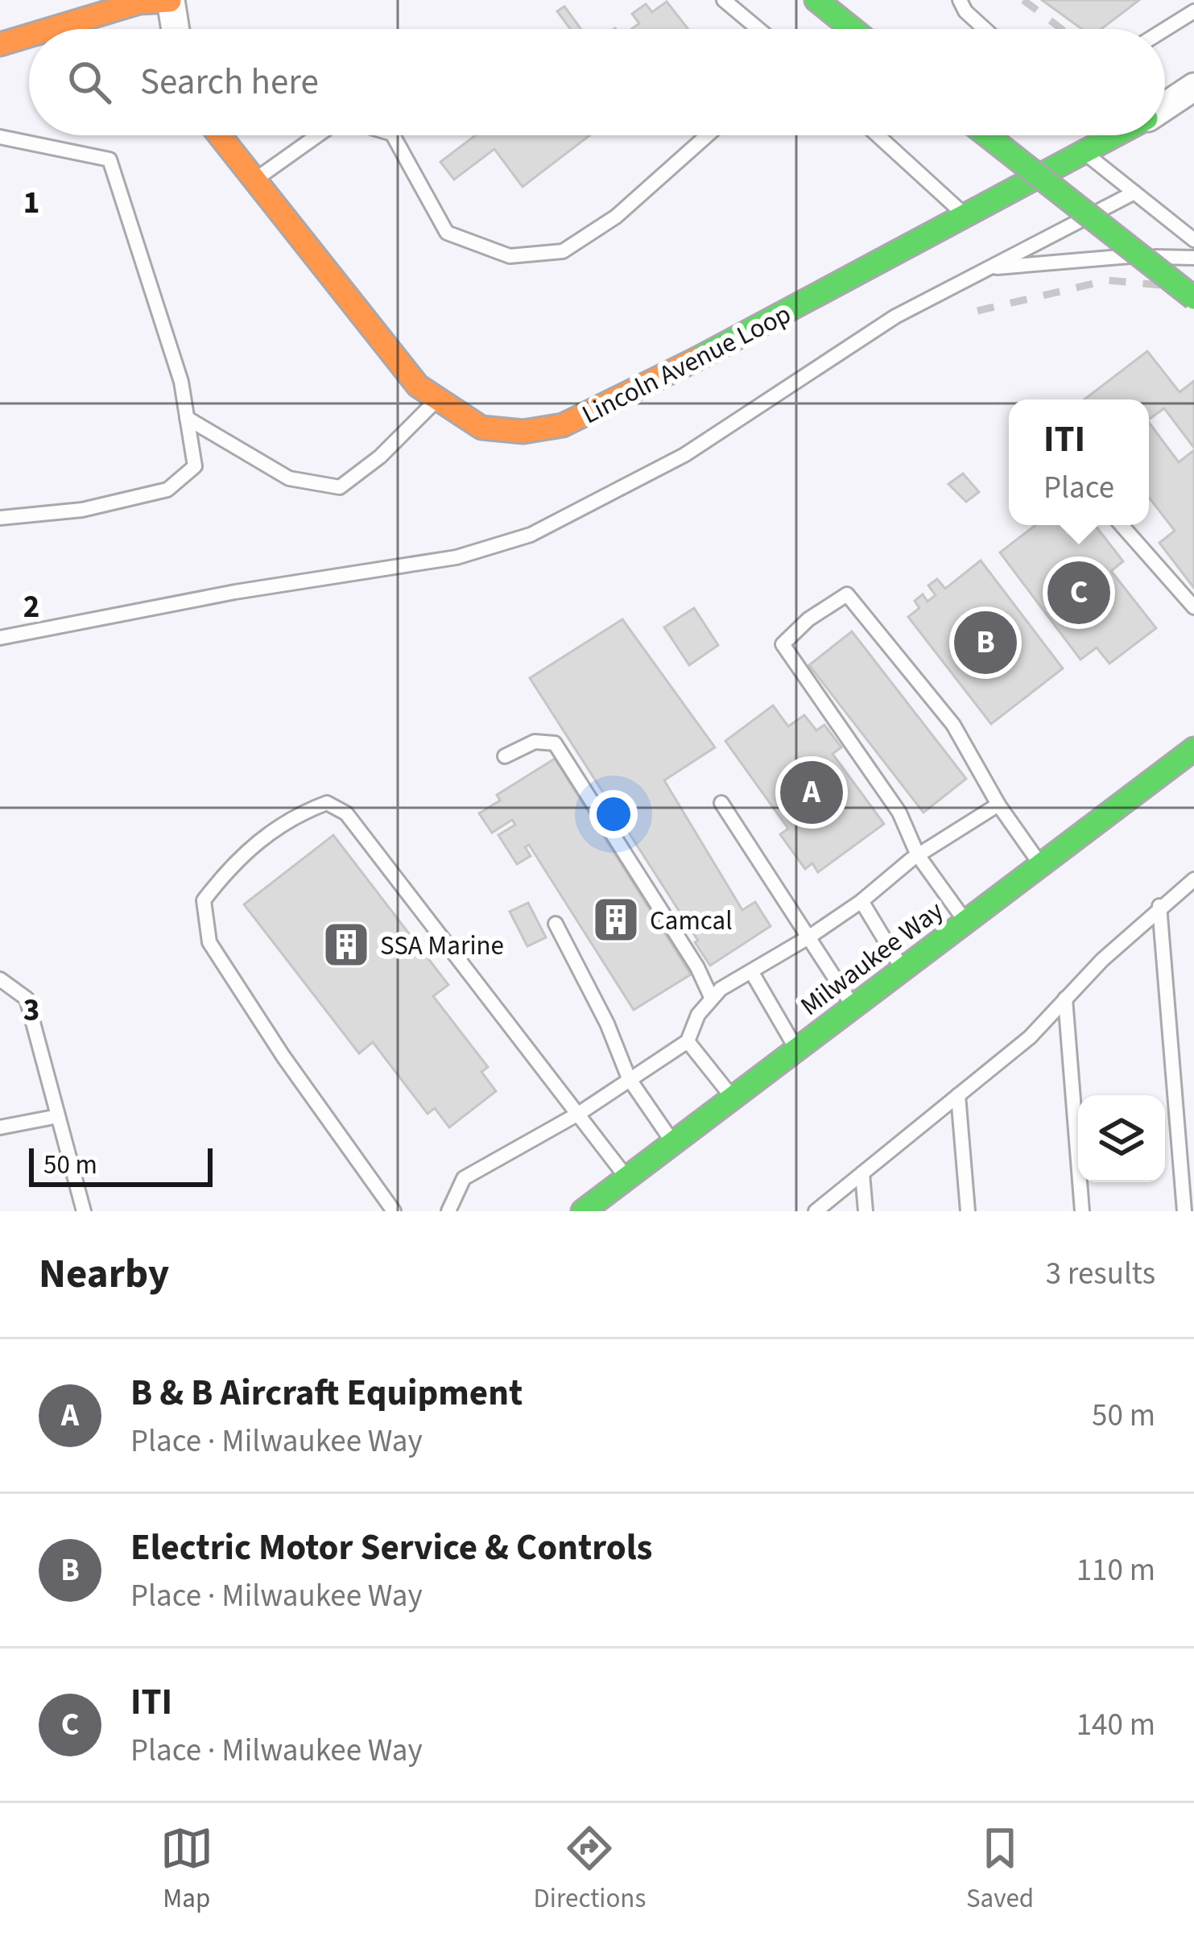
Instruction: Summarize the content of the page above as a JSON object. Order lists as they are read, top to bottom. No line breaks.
{"streets":{"street":["Lincoln Avenue Loop","Milwaukee Way"]},"places":{"building":["Camcal","SSA Marine"]},"scale_bar":"50 m","page":{"search":"Search here","popup":["ITI","Place"],"pins":["C","B","A"],"scale":"50 m","heading":["Nearby","3 results"],"list":[{"mark":"A","name":"B & B Aircraft Equipment","note":"Place · Milwaukee Way","value":"50 m"},{"mark":"B","name":"Electric Motor Service & Controls","note":"Place · Milwaukee Way","value":"110 m"},{"mark":"C","name":"ITI","note":"Place · Milwaukee Way","value":"140 m"}],"nav":["Map","Directions","Saved"]},"grid":{"rows":["1","2","3"]}}
